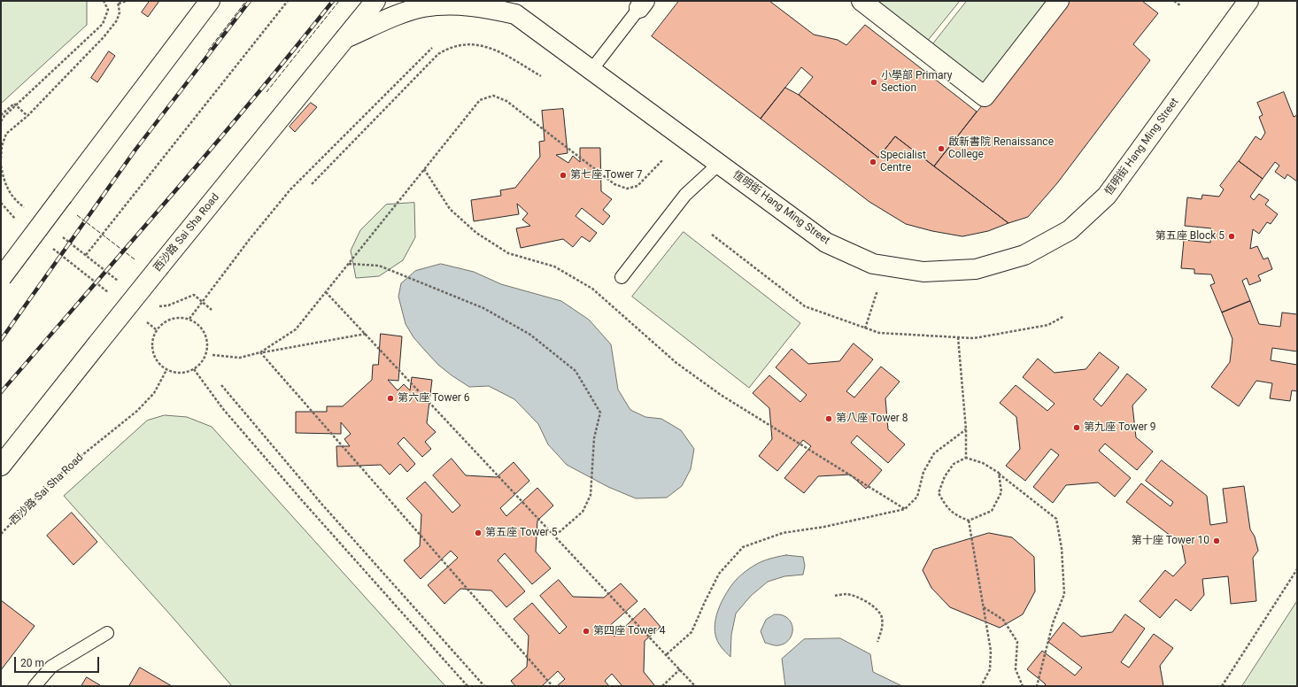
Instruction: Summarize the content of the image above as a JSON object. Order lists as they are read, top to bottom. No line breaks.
{"streets":{"street":["恆明街 Hang Ming Street","西沙路 Sai Sha Road"]},"crossings":[["恆明街 Hang Ming Street","西沙路 Sai Sha Road"]],"places":["小學部 Primary Section","啟新書院 Renaissance College","Specialist Centre","第七座 Tower 7","第五座 Block 5","第六座 Tower 6","第八座 Tower 8","第九座 Tower 9","第五座 Tower 5","第十座 Tower 10","第四座 Tower 4"],"scale_bar":"20 m"}
